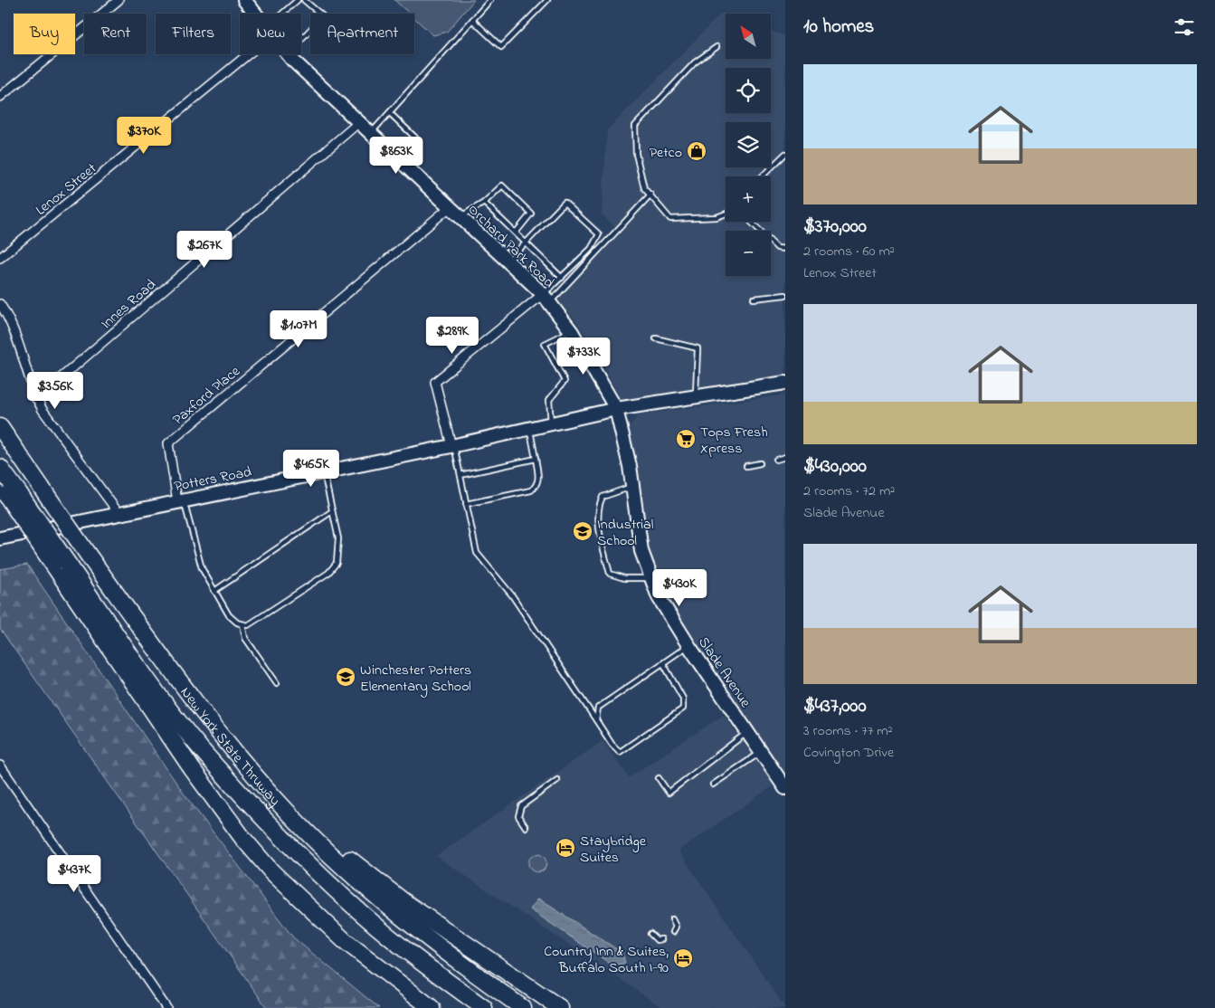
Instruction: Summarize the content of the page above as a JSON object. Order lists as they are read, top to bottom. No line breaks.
{"streets":{"highway":["New York State Thruway"],"street":["Lenox Street","Orchard Park Road","Innes Road","Paxford Place","Potters Road","Slade Avenue"]},"crossings":[["Orchard Park Road","Innes Road"],["Orchard Park Road","Paxford Place"],["Orchard Park Road","Potters Road"],["Orchard Park Road","Slade Avenue"],["Paxford Place","Potters Road"],["Potters Road","Slade Avenue"]],"places":{"shop":["Petco"],"supermarket":["Tops Fresh Xpress"],"school or university":["Industrial School","Winchester Potters Elementary School"],"hotel":["Staybridge Suites","Country Inn & Suites, Buffalo South I-90"]},"north":"top left","page":{"heading":"10 homes","map_buttons":["+","−"],"chip":["Buy","Rent","Filters","New","Apartment"],"list":[{"name":"$370,000","note":"2 rooms · 60 m² · Lenox Street"},{"name":"$430,000","note":"2 rooms · 72 m² · Slade Avenue"},{"name":"$437,000","note":"3 rooms · 77 m² · Covington Drive"}],"price":["$370K","$863K","$267K","$1.07M","$289K","$733K","$356K","$465K","$430K","$437K"]}}
